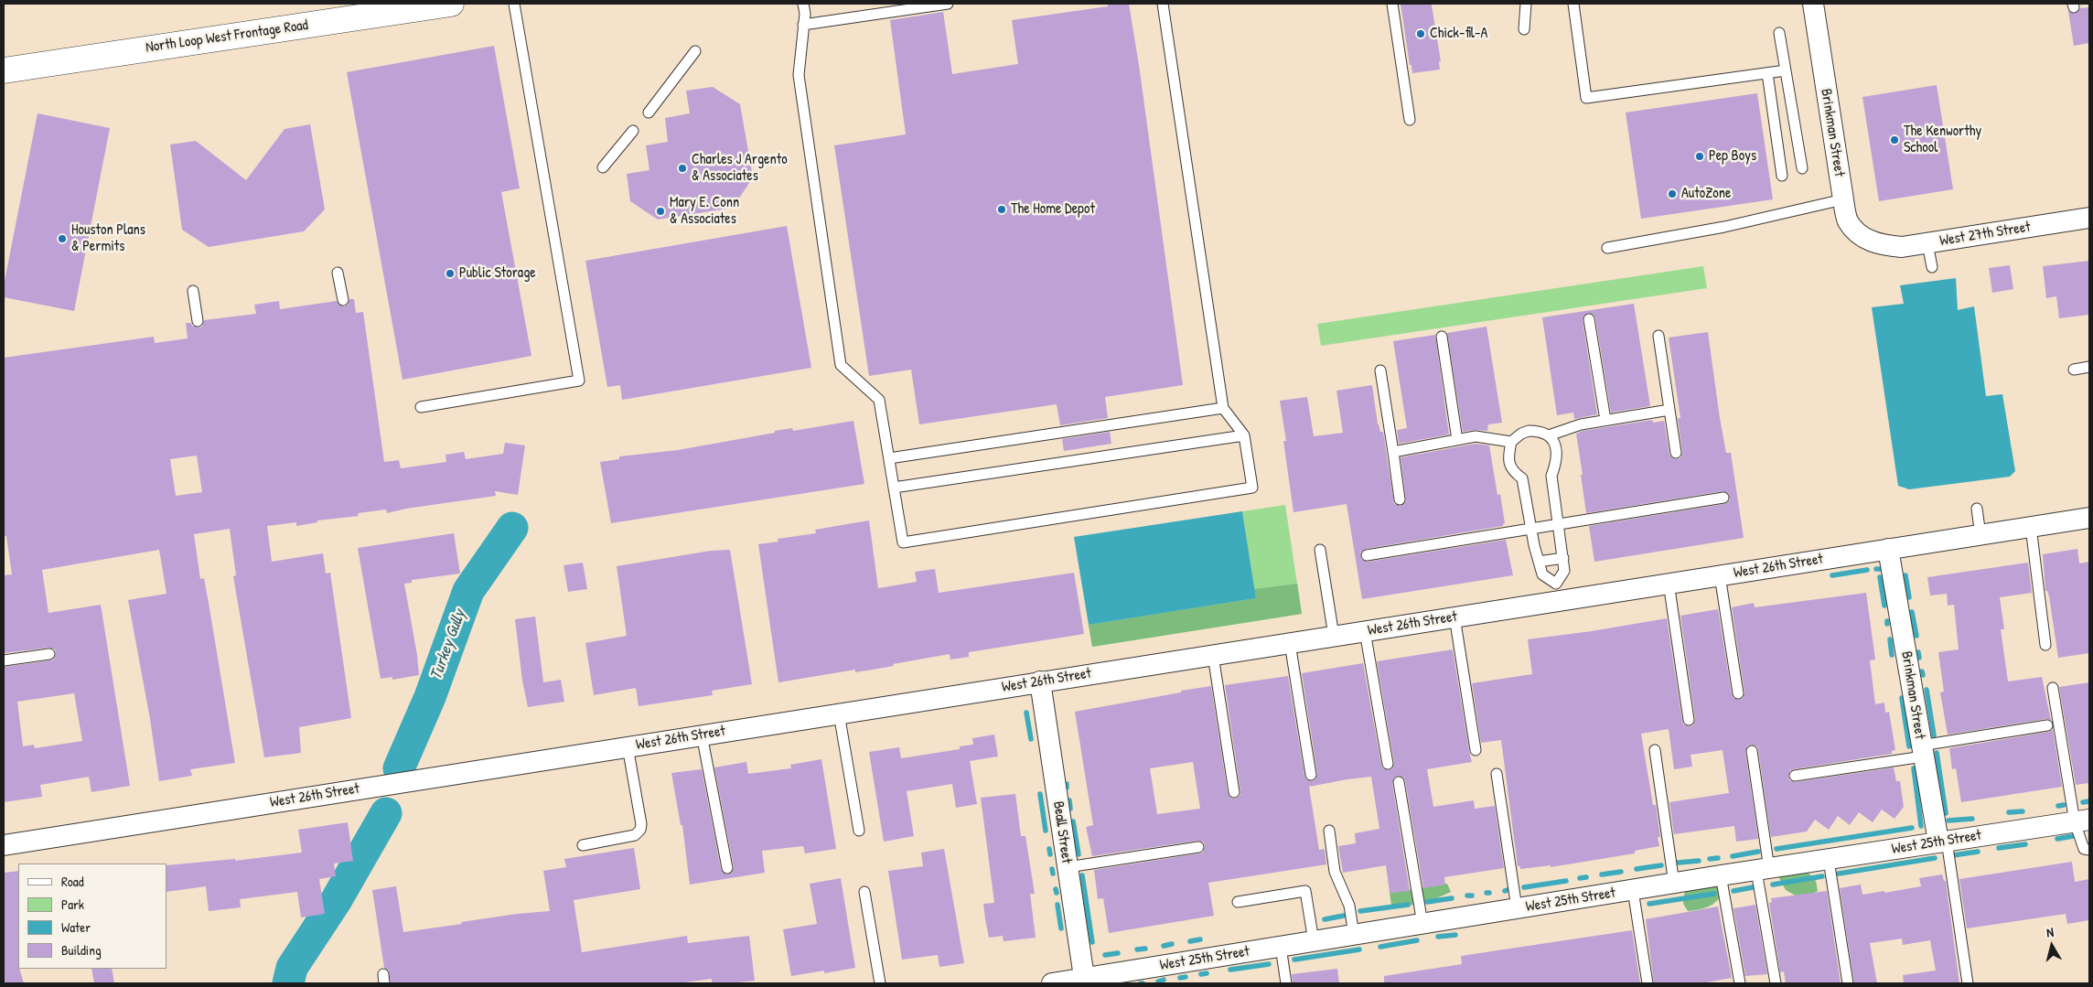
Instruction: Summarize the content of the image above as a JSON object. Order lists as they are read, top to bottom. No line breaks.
{"streets":{"main road":["North Loop West Frontage Road"],"street":["Brinkman Street","West 27th Street","West 26th Street","Beall Street","West 25th Street"]},"crossings":[["Brinkman Street","West 27th Street"],["Brinkman Street","West 26th Street"],["Brinkman Street","West 25th Street"],["West 26th Street","Beall Street"],["Beall Street","West 25th Street"]],"water":["Turkey Gully"],"places":["Chick-fil-A","The Kenworthy School","Pep Boys","Charles J Argento & Associates","AutoZone","The Home Depot","Mary E. Conn & Associates","Houston Plans & Permits","Public Storage"],"legend":["Road","Park","Water","Building"],"north":"top"}
